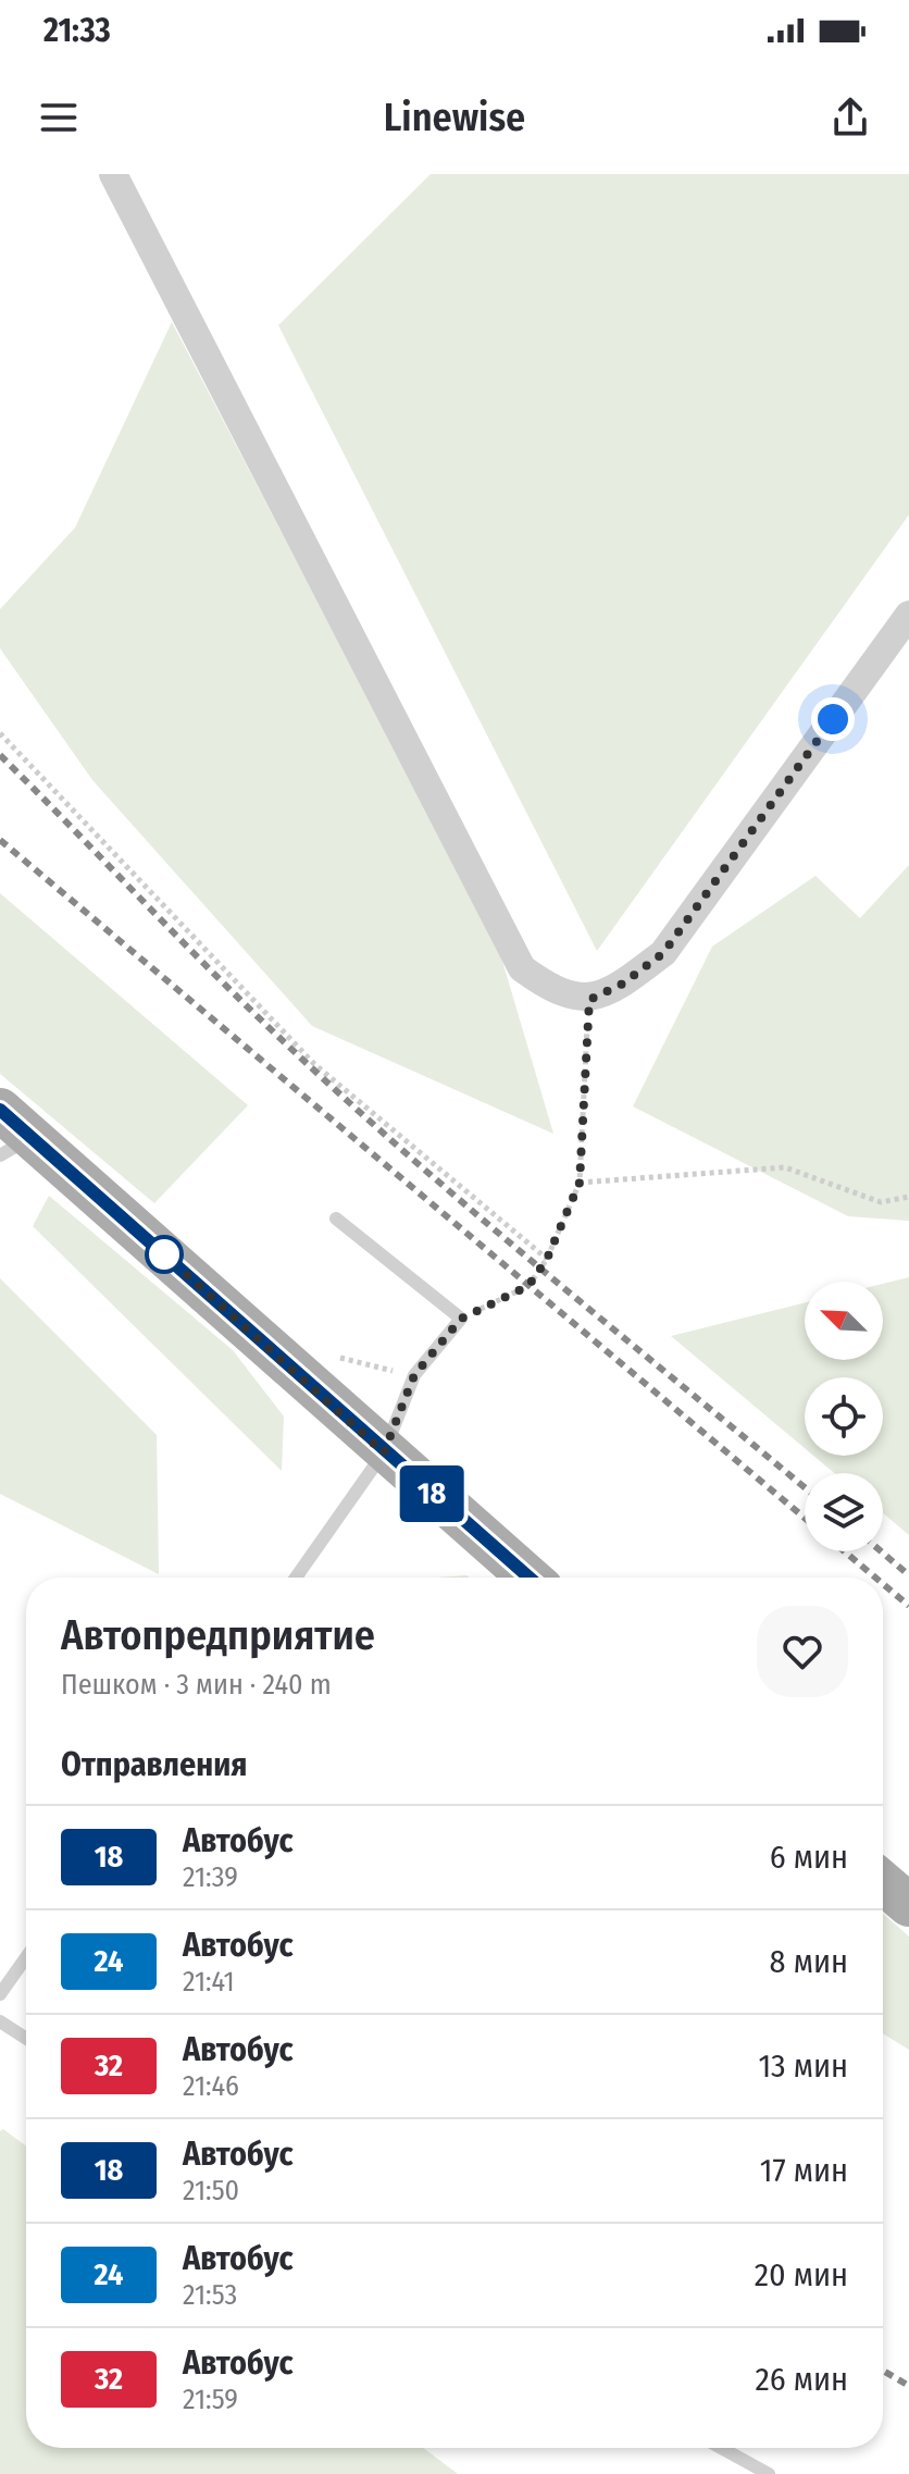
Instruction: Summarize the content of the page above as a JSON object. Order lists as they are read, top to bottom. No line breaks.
{"lines":["bus line 18"],"north":"top left","page":{"status":"21:33","header":"Linewise","on_map":"18","heading":[["Автопредприятие","Пешком · 3 мин · 240 m"],"Отправления"],"list":[{"mark":"18","name":"Автобус","note":"21:39","value":"6 мин"},{"mark":"24","name":"Автобус","note":"21:41","value":"8 мин"},{"mark":"32","name":"Автобус","note":"21:46","value":"13 мин"},{"mark":"18","name":"Автобус","note":"21:50","value":"17 мин"},{"mark":"24","name":"Автобус","note":"21:53","value":"20 мин"},{"mark":"32","name":"Автобус","note":"21:59","value":"26 мин"}]}}
